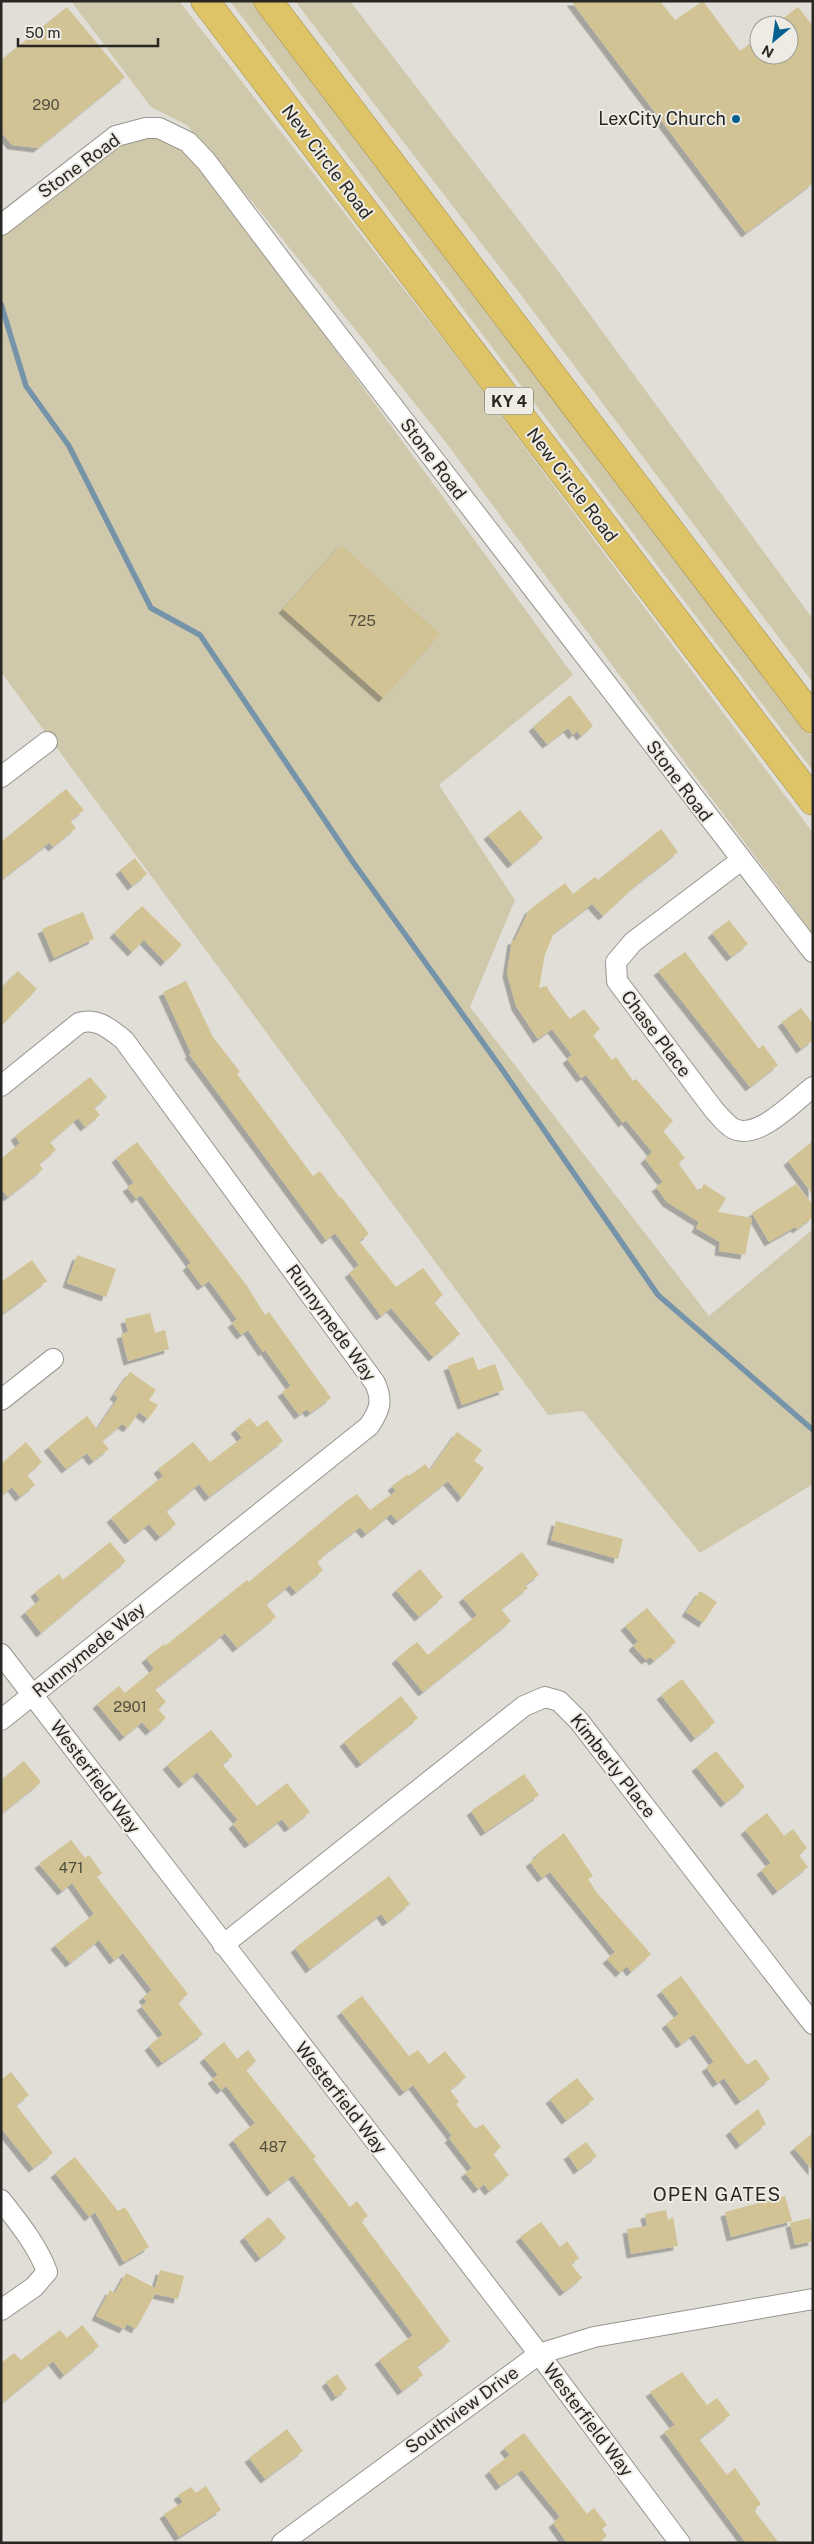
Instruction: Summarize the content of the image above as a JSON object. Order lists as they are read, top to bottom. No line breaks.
{"streets":{"highway":["New Circle Road","KY 4"],"street":["Stone Road","Chase Place","Runnymede Way","Kimberly Place","Westerfield Way","Southview Drive"]},"crossings":[["Stone Road","Chase Place"],["Runnymede Way","Westerfield Way"],["Kimberly Place","Westerfield Way"],["Westerfield Way","Southview Drive"]],"districts":["OPEN GATES"],"places":["LexCity Church"],"house_numbers":["290","725","2901","471","487"],"scale_bar":"50 m","north":"bottom left"}
